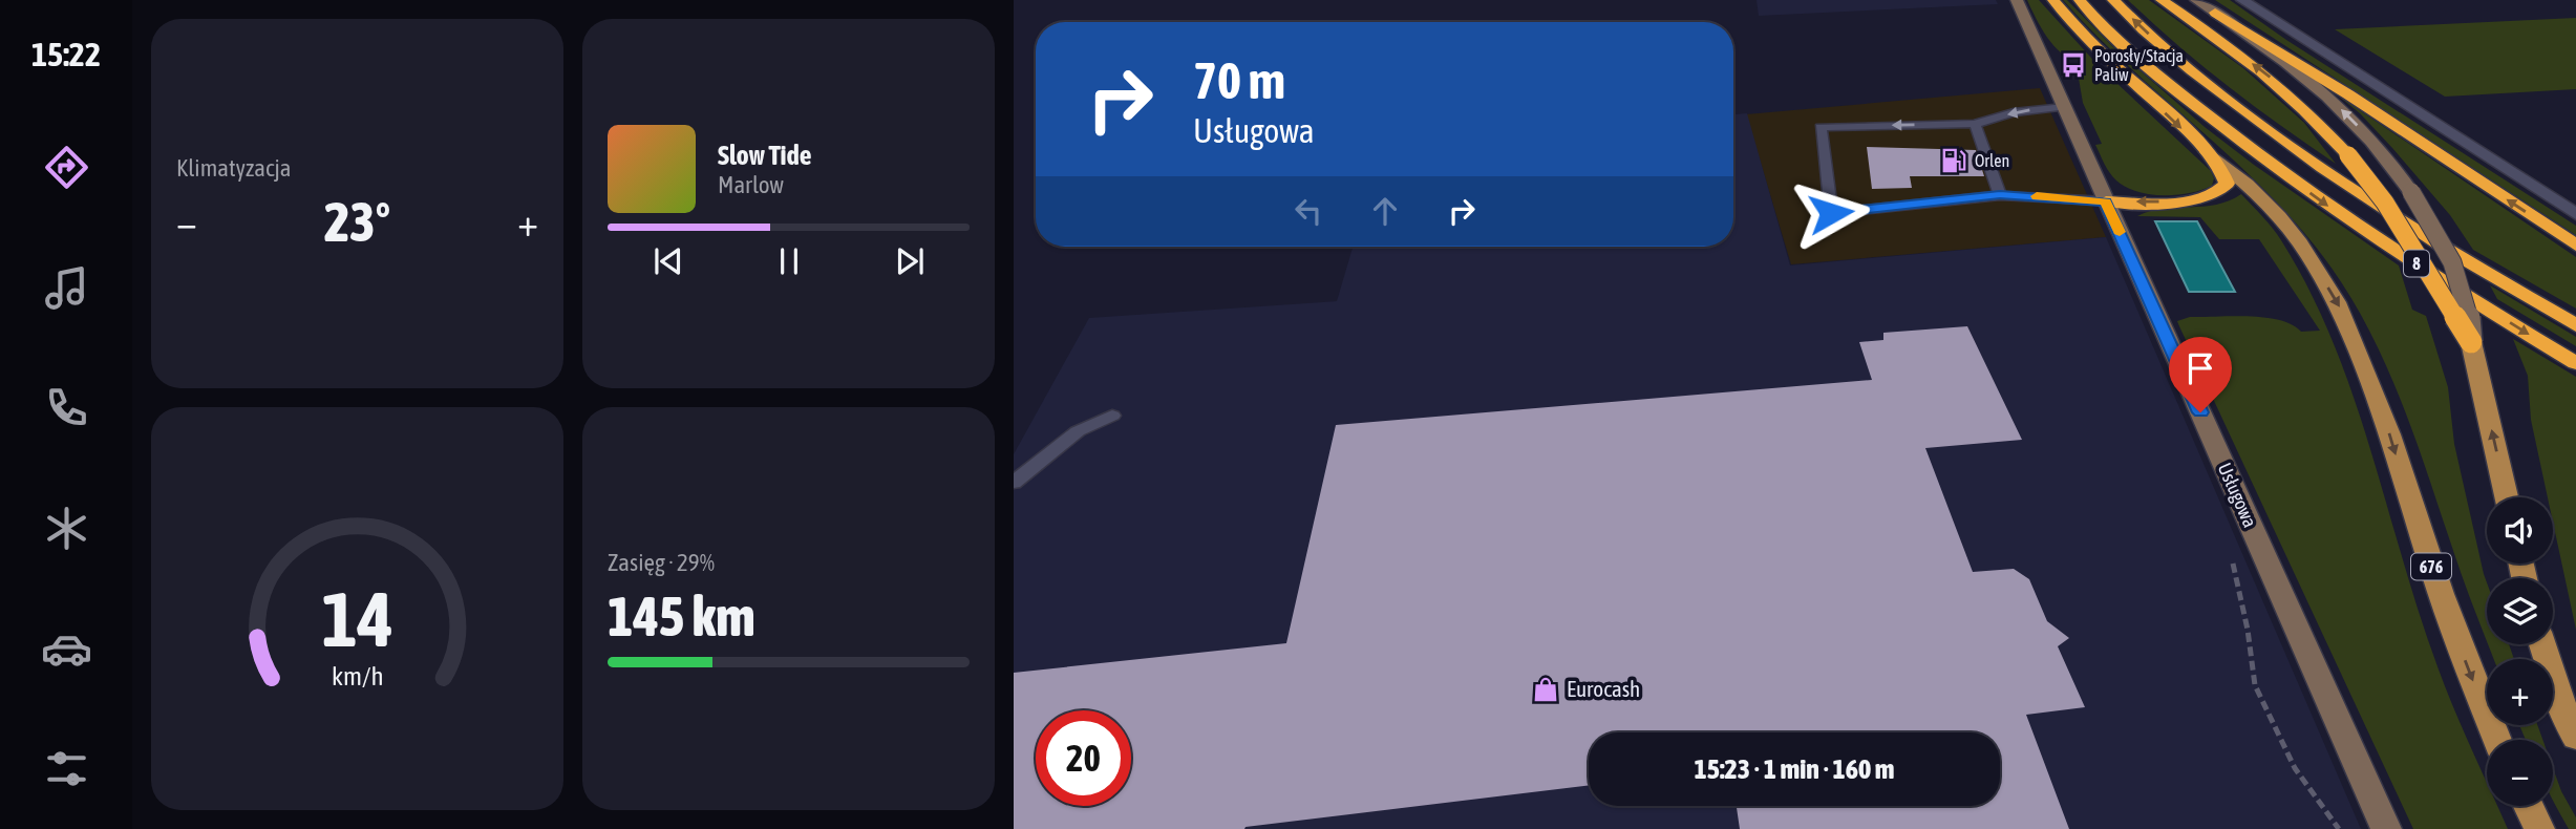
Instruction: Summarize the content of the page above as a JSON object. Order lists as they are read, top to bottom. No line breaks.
{"streets":{"highway":["8"],"main road":["676"],"street":["Usługowa"]},"places":{"bus stop":["Porosły/Stacja Paliw"],"fuel station":["Orlen"],"shop":["Eurocash"]},"page":{"tabs":"15:22","tile":["Klimatyzacja",["Zasięg · 29%","145 km"]],"turn":["70 m","Usługowa"],"song":["Slow Tide","Marlow"],"heat":["−","23°","+"],"map_buttons":["+","−"],"limit":"20","trip":"15:23 · 1 min · 160 m","gauge":["14","km/h"]}}
